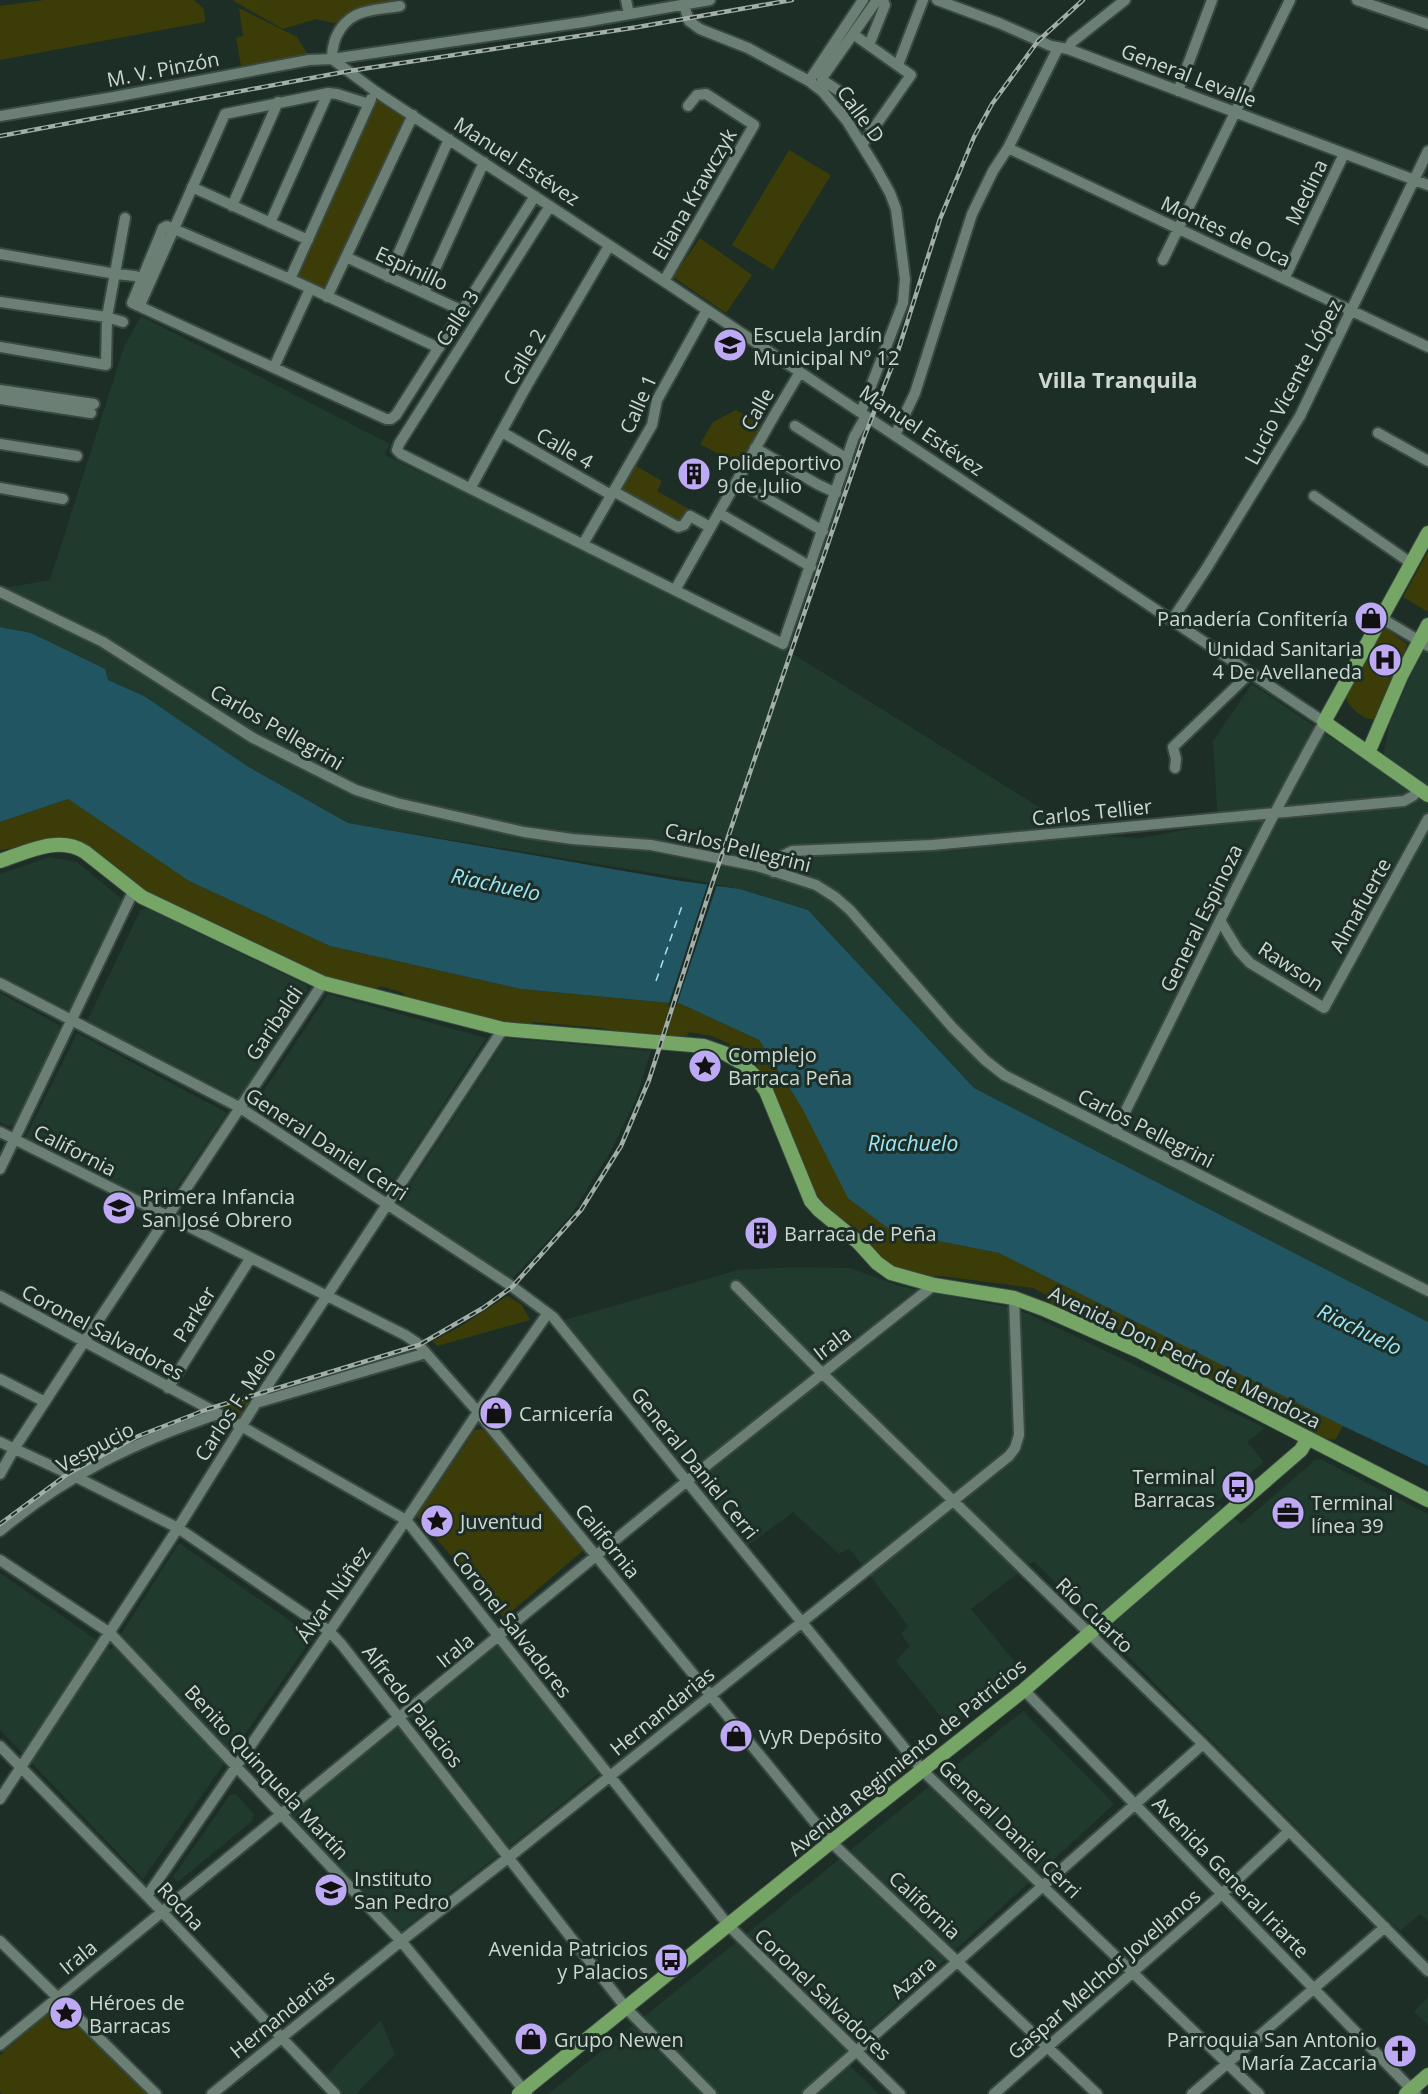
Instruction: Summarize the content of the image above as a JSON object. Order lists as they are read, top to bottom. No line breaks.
{"streets":{"main road":["Manuel Estévez","Avenida Don Pedro de Mendoza","Avenida Regimiento de Patricios"],"street":["M. V. Pinzón","General Levalle","Calle D","Medina","Eliana Krawczyk","Montes de Oca","Espinillo","Calle 3","Calle 2","Lucio Vicente López","Calle 1","Calle","Calle 4","Carlos Pellegrini","Carlos Tellier","Almafuerte","General Espinoza","Rawson","Garibaldi","General Daniel Cerri","California","Parker","Coronel Salvadores","Irala","Carlos F. Melo","Vespucio","Álvar Núñez","Río Cuarto","Alfredo Palacios","Hernandarias","Benito Quinquela Martín","Avenida General Iriarte","Rocha","Gaspar Melchor Jovellanos","Azara"]},"crossings":[["M. V. Pinzón","Calle D"],["M. V. Pinzón","Manuel Estévez"],["General Levalle","Medina"],["General Levalle","Lucio Vicente López"],["Calle D","Manuel Estévez"],["Calle D","Calle"],["Manuel Estévez","Eliana Krawczyk"],["Manuel Estévez","Calle 3"],["Manuel Estévez","Calle 2"],["Manuel Estévez","Lucio Vicente López"],["Manuel Estévez","Calle 1"],["Manuel Estévez","Calle"],["Manuel Estévez","Carlos Tellier"],["Manuel Estévez","General Espinoza"],["Medina","Montes de Oca"],["Montes de Oca","Lucio Vicente López"],["Calle 3","Calle 2"],["Calle 2","Calle 4"],["Calle 1","Calle 4"],["Calle","Calle 4"],["Carlos Pellegrini","Carlos Tellier"],["Carlos Pellegrini","General Espinoza"],["Carlos Tellier","General Espinoza"],["Almafuerte","Rawson"],["General Espinoza","Rawson"],["Garibaldi","General Daniel Cerri"],["Garibaldi","California"],["Garibaldi","Coronel Salvadores"],["Garibaldi","Avenida Don Pedro de Mendoza"],["Garibaldi","Alfredo Palacios"],["General Daniel Cerri","Irala"],["General Daniel Cerri","Carlos F. Melo"],["General Daniel Cerri","Álvar Núñez"],["General Daniel Cerri","Hernandarias"],["General Daniel Cerri","Avenida Regimiento de Patricios"],["General Daniel Cerri","Gaspar Melchor Jovellanos"],["General Daniel Cerri","Azara"],["California","Parker"],["California","Irala"],["California","Carlos F. Melo"],["California","Álvar Núñez"],["California","Hernandarias"],["California","Avenida Regimiento de Patricios"],["California","Gaspar Melchor Jovellanos"],["California","Azara"],["Parker","Coronel Salvadores"],["Coronel Salvadores","Irala"],["Coronel Salvadores","Carlos F. Melo"],["Coronel Salvadores","Vespucio"],["Coronel Salvadores","Álvar Núñez"],["Coronel Salvadores","Hernandarias"],["Coronel Salvadores","Avenida Regimiento de Patricios"],["Coronel Salvadores","Azara"],["Irala","Avenida Don Pedro de Mendoza"],["Irala","Río Cuarto"],["Irala","Alfredo Palacios"],["Irala","Benito Quinquela Martín"],["Irala","Rocha"],["Avenida Don Pedro de Mendoza","Carlos F. Melo"],["Avenida Don Pedro de Mendoza","Hernandarias"],["Avenida Don Pedro de Mendoza","Avenida Regimiento de Patricios"],["Carlos F. Melo","Alfredo Palacios"],["Carlos F. Melo","Benito Quinquela Martín"],["Carlos F. Melo","Rocha"],["Vespucio","Alfredo Palacios"],["Álvar Núñez","Alfredo Palacios"],["Álvar Núñez","Benito Quinquela Martín"],["Álvar Núñez","Rocha"],["Río Cuarto","Hernandarias"],["Río Cuarto","Avenida Regimiento de Patricios"],["Río Cuarto","Gaspar Melchor Jovellanos"],["Río Cuarto","Azara"],["Alfredo Palacios","Hernandarias"],["Alfredo Palacios","Avenida Regimiento de Patricios"],["Hernandarias","Benito Quinquela Martín"],["Hernandarias","Rocha"],["Avenida Regimiento de Patricios","Benito Quinquela Martín"],["Avenida Regimiento de Patricios","Avenida General Iriarte"],["Avenida General Iriarte","Gaspar Melchor Jovellanos"],["Avenida General Iriarte","Azara"]],"districts":["Villa Tranquila"],"water":["Riachuelo"],"places":{"school or university":["Escuela Jardín Municipal Nº 12","Primera Infancia San José Obrero","Instituto San Pedro"],"building":["Polideportivo 9 de Julio","Barraca de Peña"],"shop":["Panadería Confitería","Carnicería","VyR Depósito","Grupo Newen"],"hospital":["Unidad Sanitaria 4 De Avellaneda"],"place":["Complejo Barraca Peña","Juventud","Héroes de Barracas"],"bus stop":["Terminal Barracas","Avenida Patricios y Palacios"],"office":["Terminal línea 39"],"church":["Parroquia San Antonio María Zaccaria"]}}
